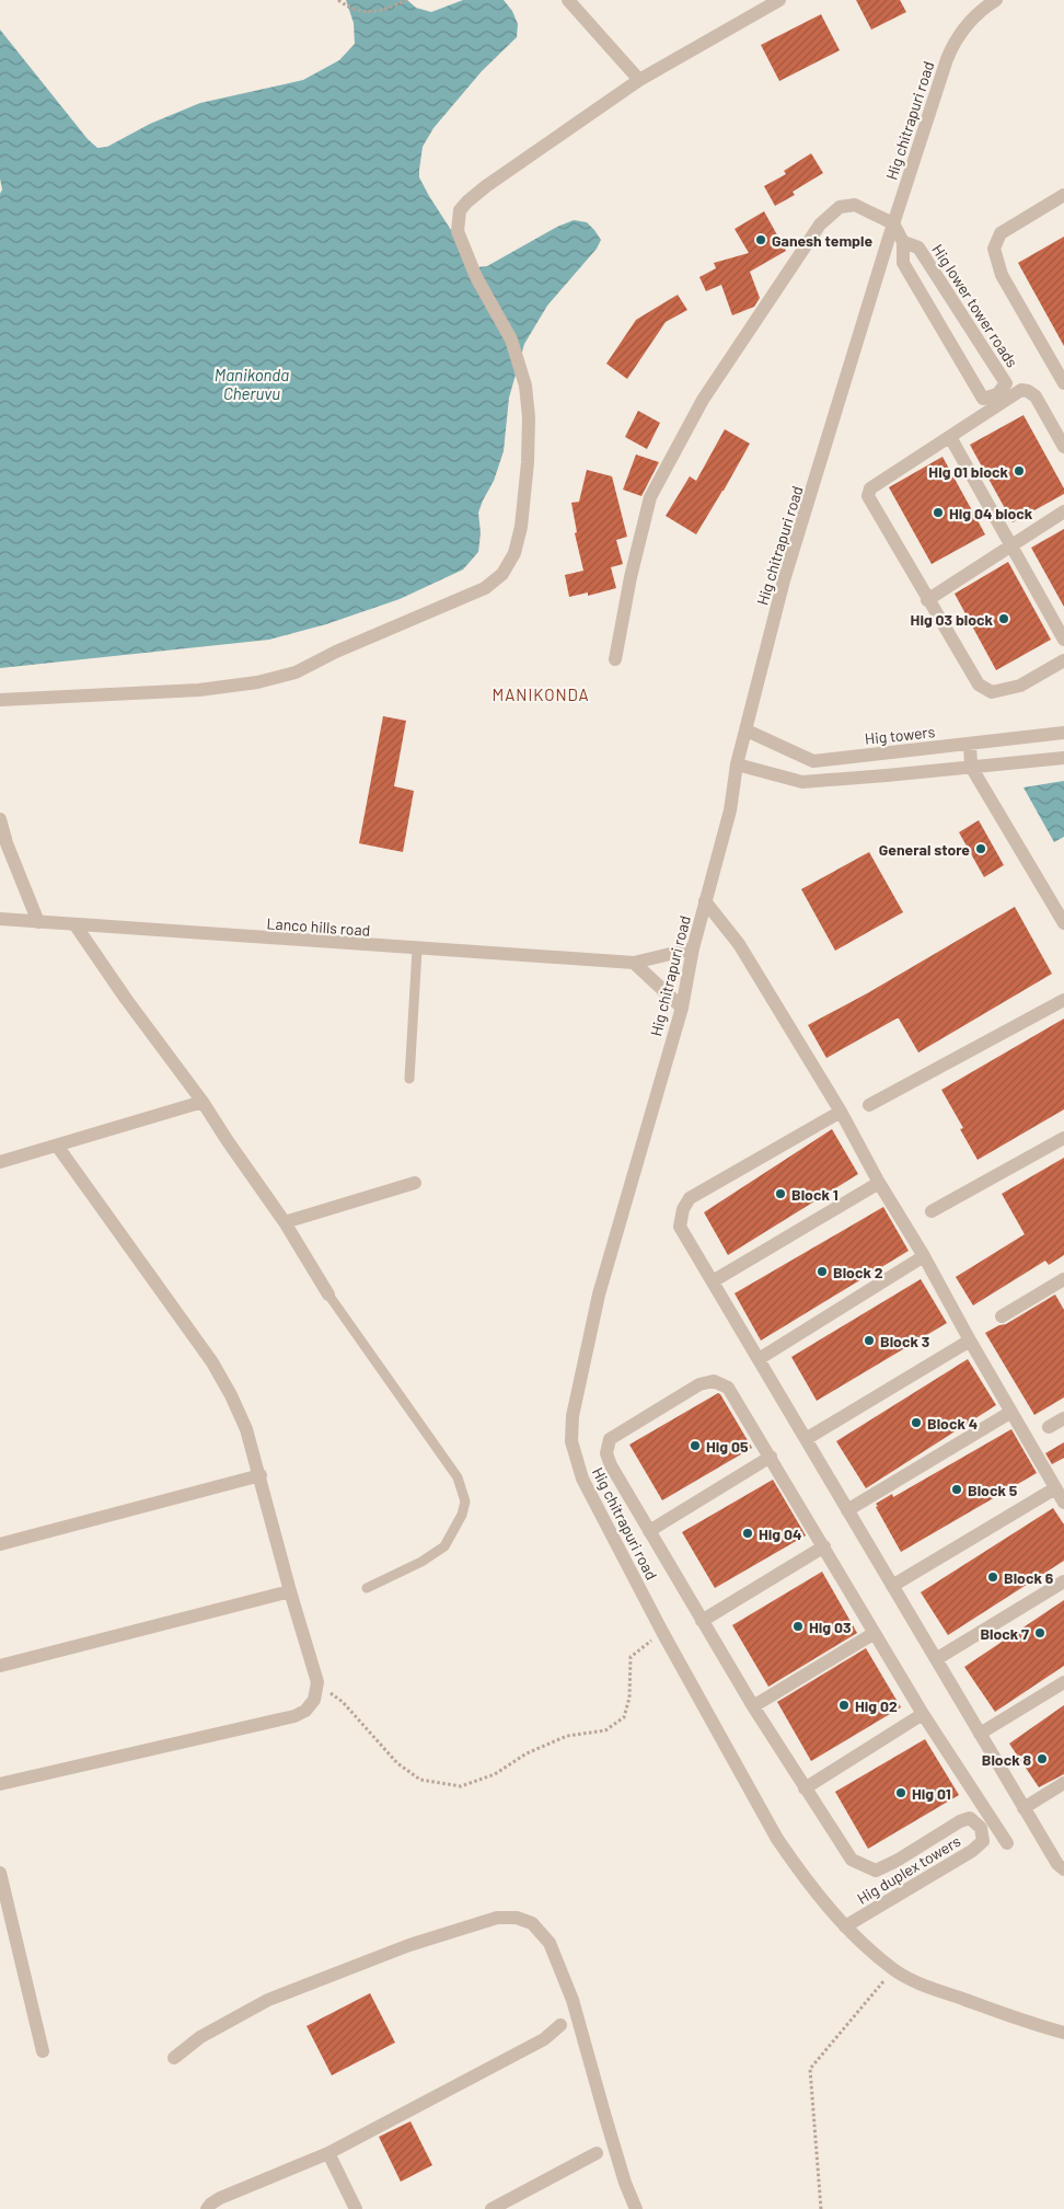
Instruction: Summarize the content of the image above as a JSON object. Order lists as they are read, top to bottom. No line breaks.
{"streets":{"street":["Hig chitrapuri road","Hig lower tower roads","Hig towers","Lanco hills road","Hig duplex towers"]},"crossings":[["Hig chitrapuri road","Hig towers"],["Hig chitrapuri road","Lanco hills road"],["Hig chitrapuri road","Hig duplex towers"]],"districts":["MANIKONDA"],"water":["Manikonda Cheruvu"],"places":["Ganesh temple","Hig 01 block","Hig 04 block","Hig 03 block","General store","Block 1","Block 2","Block 3","Block 4","Hig 05","Block 5","Hig 04","Block 6","Hig 03","Block 7","Hig 02","Block 8","Hig 01"]}
